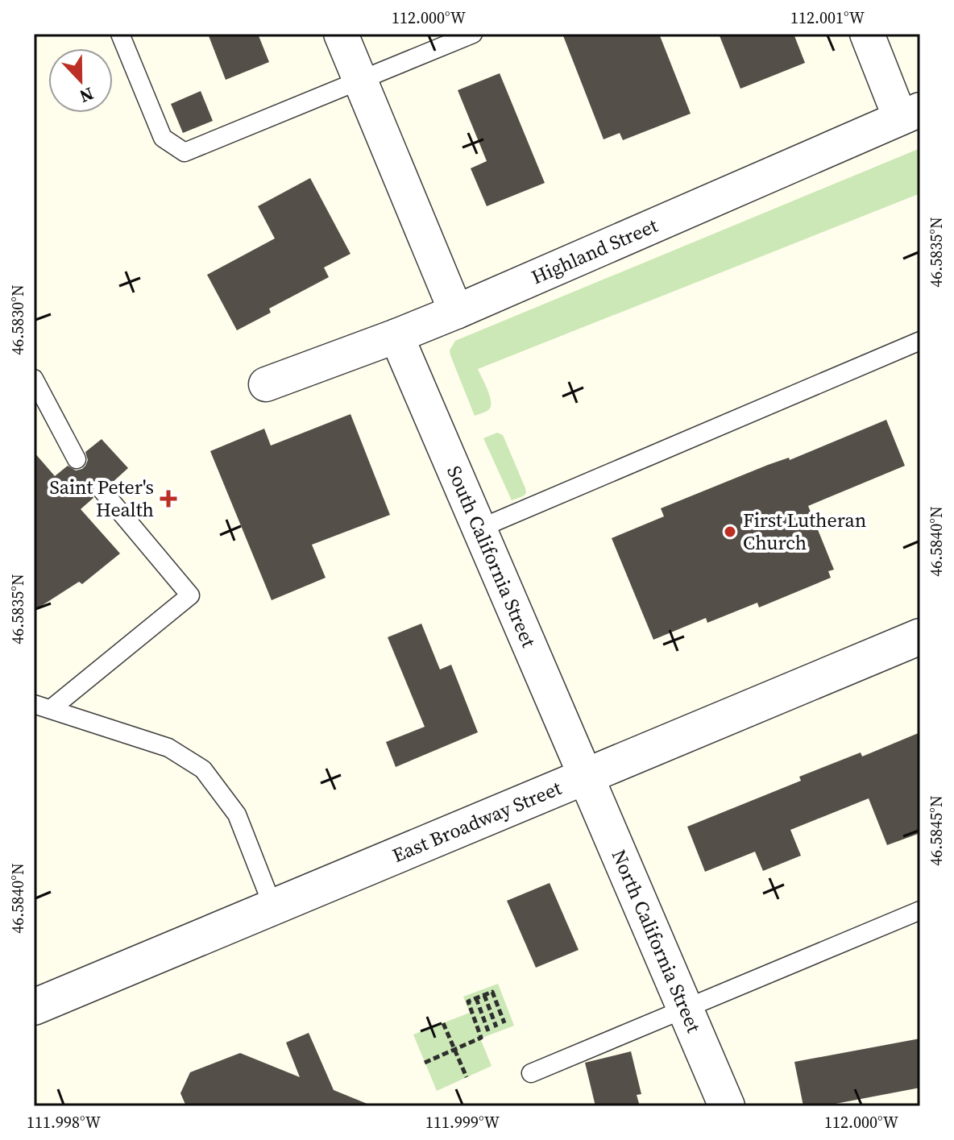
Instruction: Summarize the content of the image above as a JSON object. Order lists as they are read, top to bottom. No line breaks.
{"streets":{"street":["Highland Street","South California Street","East Broadway Street","North California Street"]},"crossings":[["Highland Street","South California Street"],["South California Street","East Broadway Street"],["South California Street","North California Street"],["East Broadway Street","North California Street"]],"places":{"health":["Saint Peter's Health"],"other":["First Lutheran Church"]},"north":"bottom","coordinates":["112.000°W","112.001°W","46.5835°N","46.5830°N","46.5840°N","46.5845°N","111.998°W","111.999°W"]}
